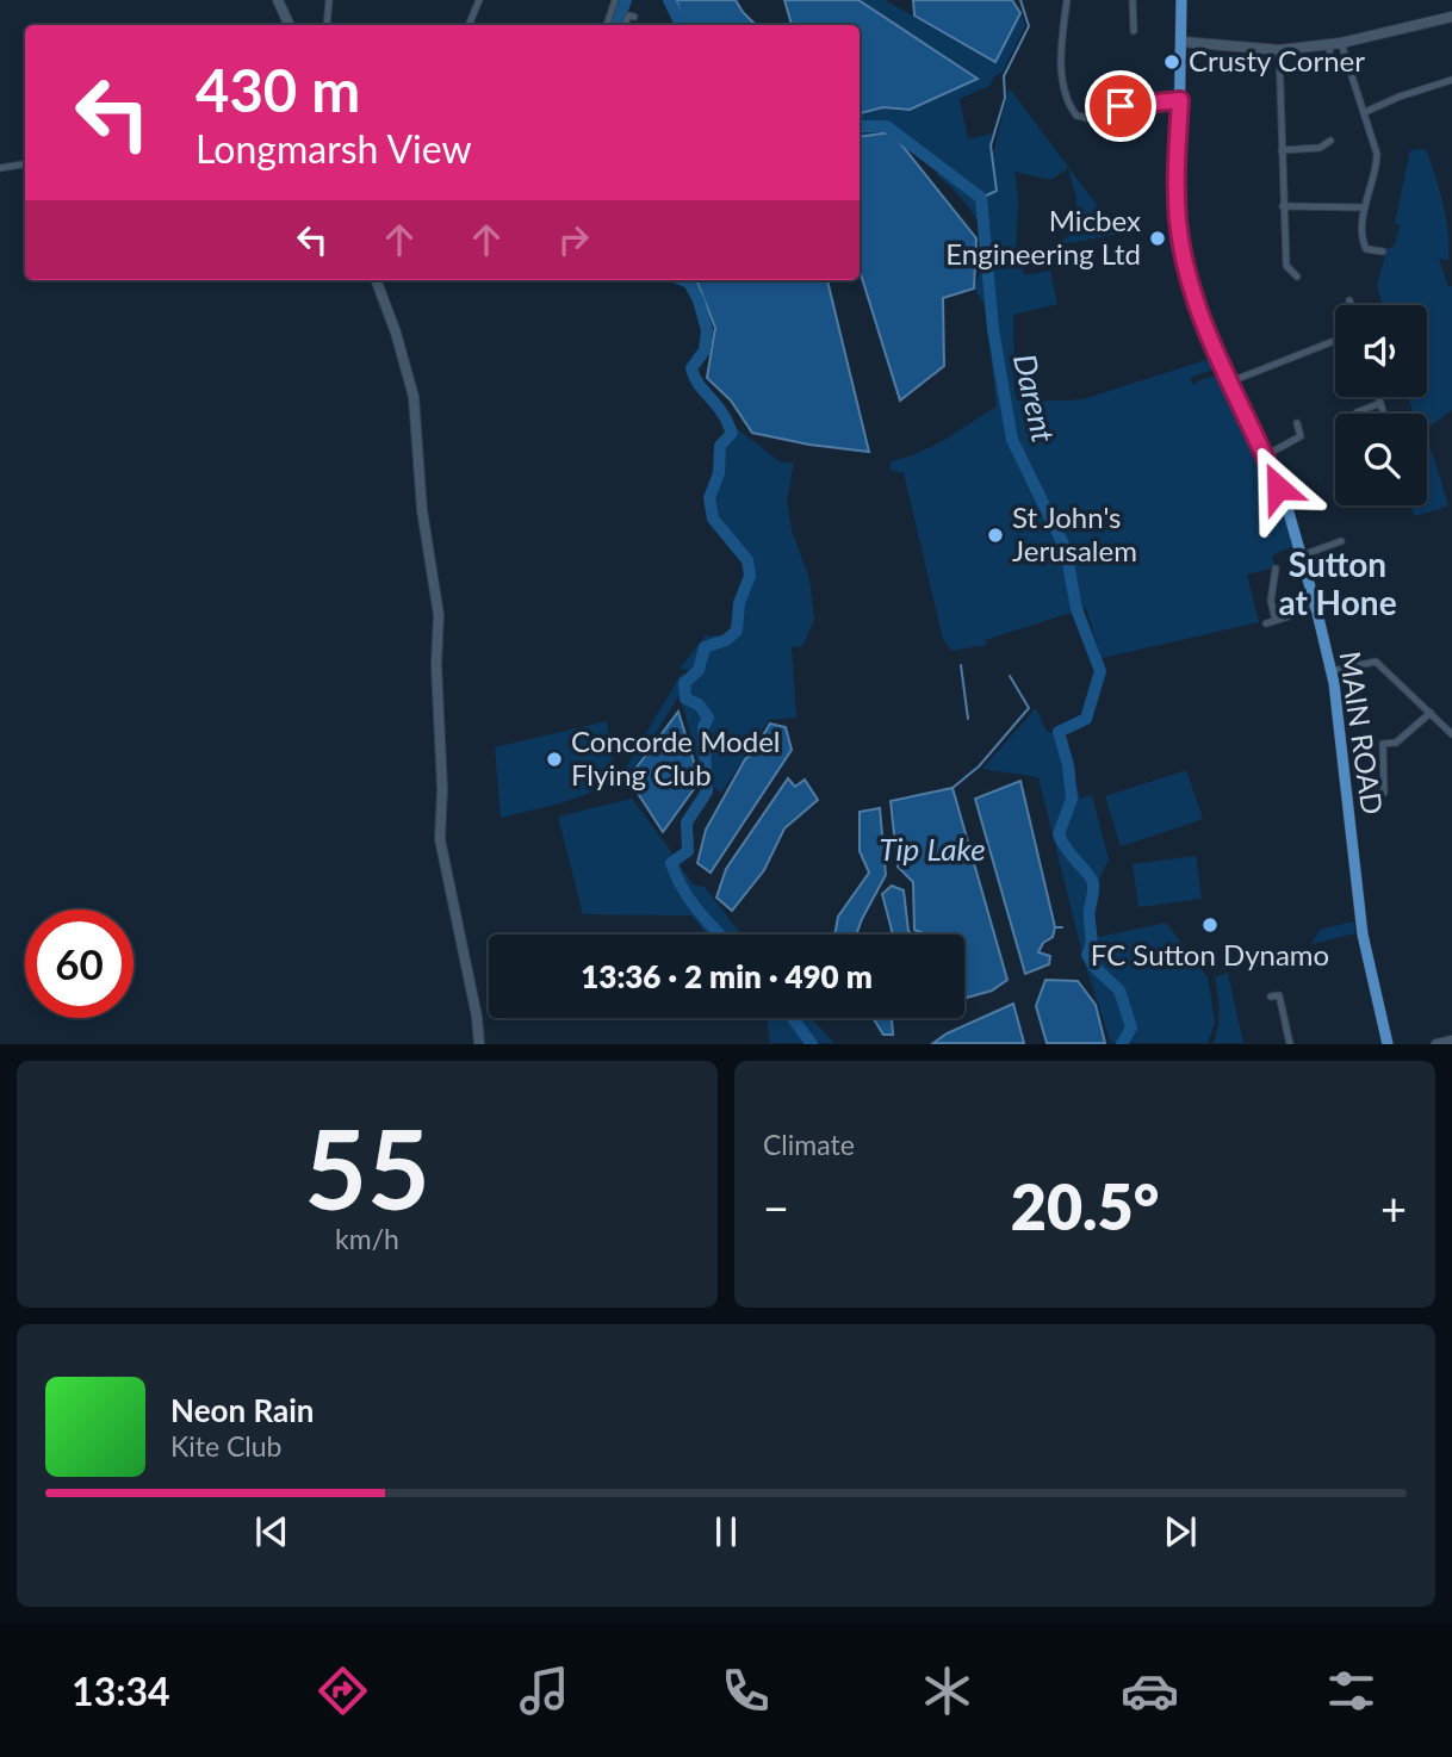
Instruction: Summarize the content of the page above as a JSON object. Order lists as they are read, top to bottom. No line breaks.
{"streets":{"main road":["MAIN ROAD"]},"districts":["Sutton at Hone"],"water":["Darent","Tip Lake"],"places":["Crusty Corner","Micbex Engineering Ltd","St John's Jerusalem","Concorde Model Flying Club","FC Sutton Dynamo"],"page":{"turn":["430 m","Longmarsh View"],"limit":"60","trip":"13:36 · 2 min · 490 m","tile":[["55","km/h"],"Climate"],"heat":["−","20.5°","+"],"song":["Neon Rain","Kite Club"],"tabs":"13:34"}}
